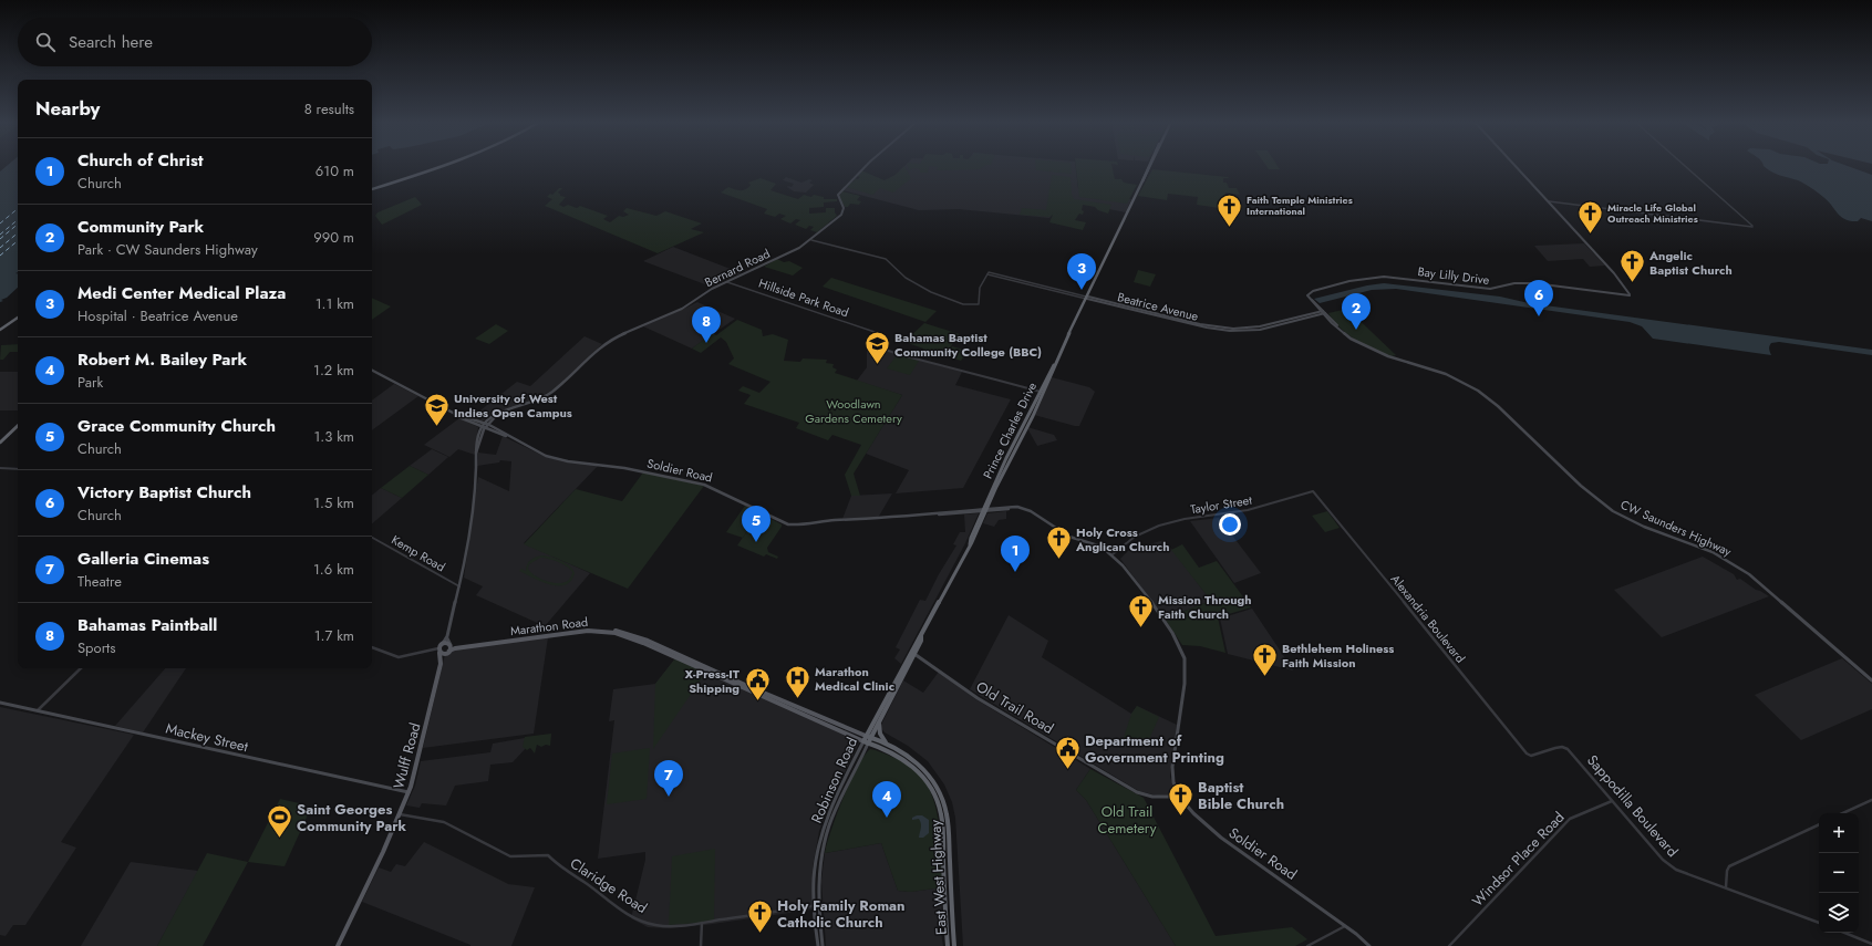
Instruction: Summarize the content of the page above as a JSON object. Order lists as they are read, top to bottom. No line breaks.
{"streets":{"highway":["Prince Charles Drive","Robinson Road","East West Highway"],"main road":["Bernard Road","Bay Lilly Drive","Beatrice Avenue","Soldier Road","CW Saunders Highway","Marathon Road","Old Trail Road","Mackey Street","Wulff Road"],"street":["Hillside Park Road","Taylor Street","Kemp Road","Alexandria Boulevard","Sappodilla Boulevard","Windsor Place Road","Claridge Road"]},"crossings":[["Bernard Road","Hillside Park Road"],["Bernard Road","Beatrice Avenue"],["Bernard Road","Soldier Road"],["Bay Lilly Drive","CW Saunders Highway"],["Hillside Park Road","Prince Charles Drive"],["Beatrice Avenue","Prince Charles Drive"],["Beatrice Avenue","CW Saunders Highway"],["Prince Charles Drive","Soldier Road"],["Prince Charles Drive","Robinson Road"],["Soldier Road","Taylor Street"],["Soldier Road","Old Trail Road"],["Soldier Road","Robinson Road"],["Taylor Street","Alexandria Boulevard"],["Alexandria Boulevard","Sappodilla Boulevard"],["Marathon Road","Wulff Road"],["Marathon Road","Robinson Road"],["Marathon Road","East West Highway"],["Old Trail Road","Robinson Road"],["Mackey Street","Wulff Road"],["Wulff Road","Claridge Road"],["Robinson Road","East West Highway"],["Robinson Road","Claridge Road"],["Sappodilla Boulevard","Windsor Place Road"]],"parks":["Woodlawn Gardens Cemetery","Old Trail Cemetery"],"places":{"church":["Faith Temple Ministries International","Miracle Life Global Outreach Ministries","Angelic Baptist Church","Holy Cross Anglican Church","Mission Through Faith Church","Bethlehem Holiness Faith Mission","Baptist Bible Church","Holy Family Roman Catholic Church"],"school or university":["Bahamas Baptist Community College (BBC)","University of West Indies Open Campus"],"hospital":["Marathon Medical Clinic"],"public building":["X-Press-IT Shipping","Department of Government Printing"],"sports":["Saint Georges Community Park"]},"page":{"search":"Search here","heading":["Nearby","8 results"],"list":[{"mark":"1","name":"Church of Christ","note":"Church","value":"610 m"},{"mark":"2","name":"Community Park","note":"Park · CW Saunders Highway","value":"990 m"},{"mark":"3","name":"Medi Center Medical Plaza","note":"Hospital · Beatrice Avenue","value":"1.1 km"},{"mark":"4","name":"Robert M. Bailey Park","note":"Park","value":"1.2 km"},{"mark":"5","name":"Grace Community Church","note":"Church","value":"1.3 km"},{"mark":"6","name":"Victory Baptist Church","note":"Church","value":"1.5 km"},{"mark":"7","name":"Galleria Cinemas","note":"Theatre","value":"1.6 km"},{"mark":"8","name":"Bahamas Paintball","note":"Sports","value":"1.7 km"}],"pins":["3","6","2","8","5","1","7","4"],"map_buttons":["+","−"]}}
